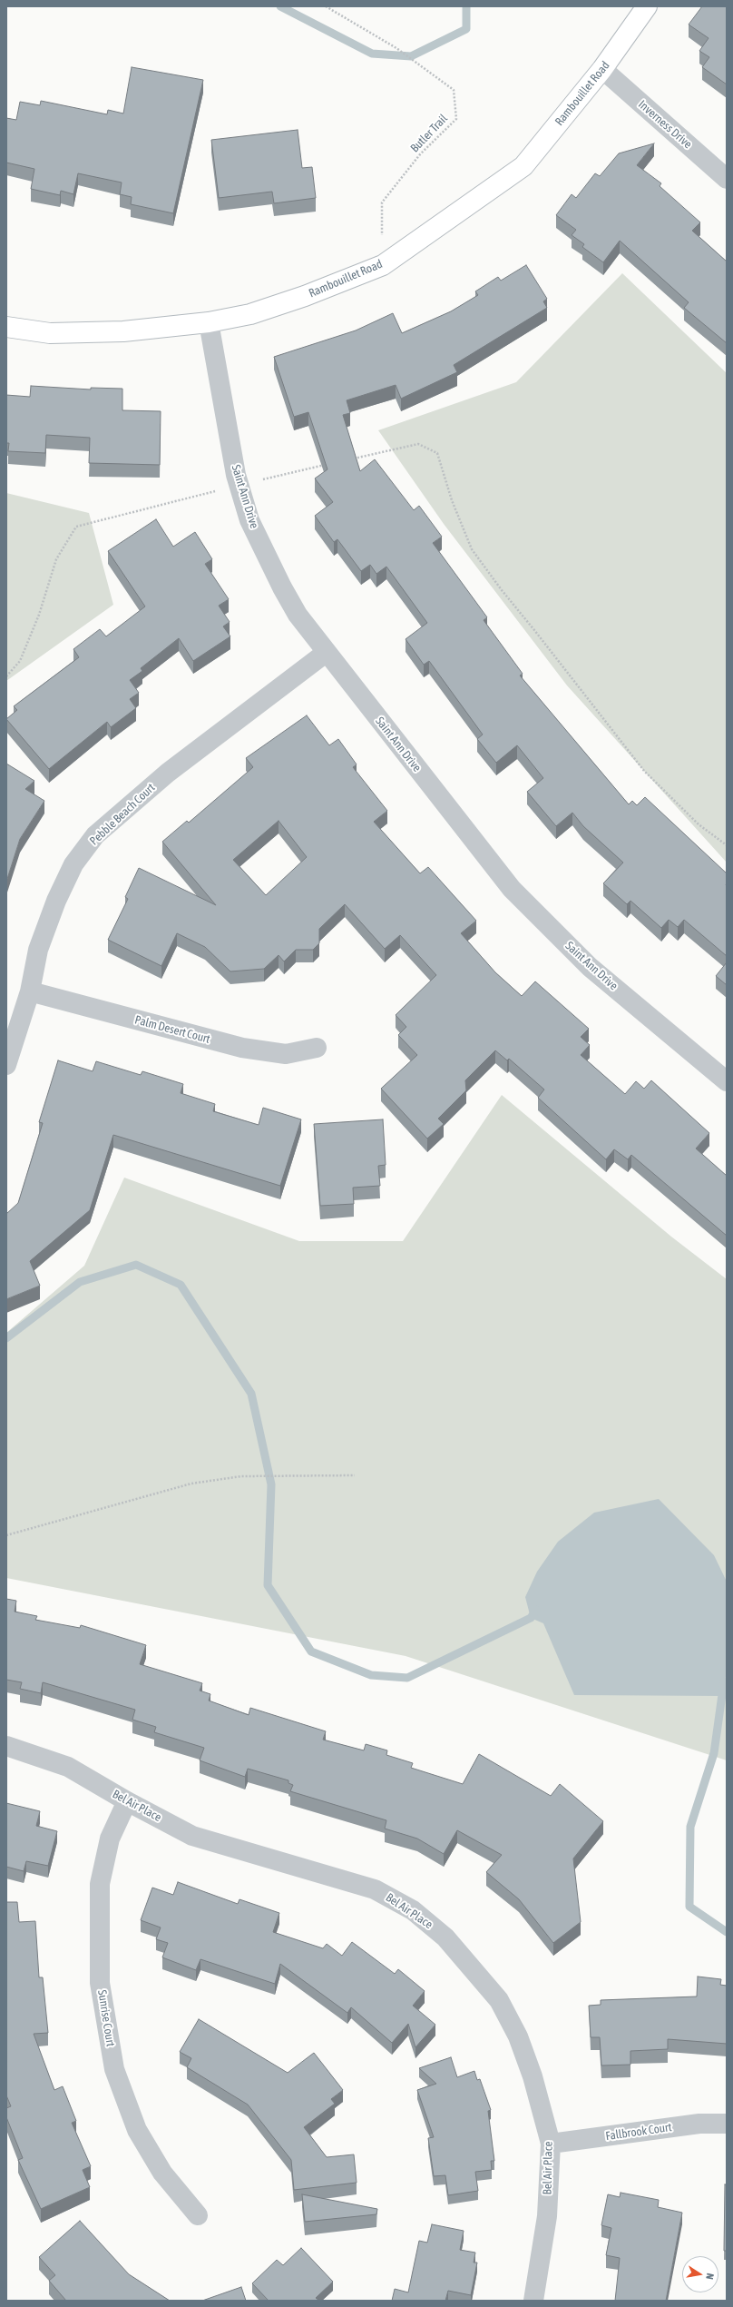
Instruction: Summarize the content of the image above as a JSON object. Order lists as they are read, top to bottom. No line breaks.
{"streets":{"street":["Rambouillet Road","Inverness Drive","Saint Ann Drive","Pebble Beach Court","Palm Desert Court","Bel Air Place","Sunrise Court","Fallbrook Court"],"path":["Butler Trail"]},"crossings":[["Rambouillet Road","Inverness Drive"],["Rambouillet Road","Butler Trail"],["Rambouillet Road","Saint Ann Drive"],["Saint Ann Drive","Pebble Beach Court"],["Pebble Beach Court","Palm Desert Court"],["Bel Air Place","Sunrise Court"],["Bel Air Place","Fallbrook Court"]],"north":"right"}
